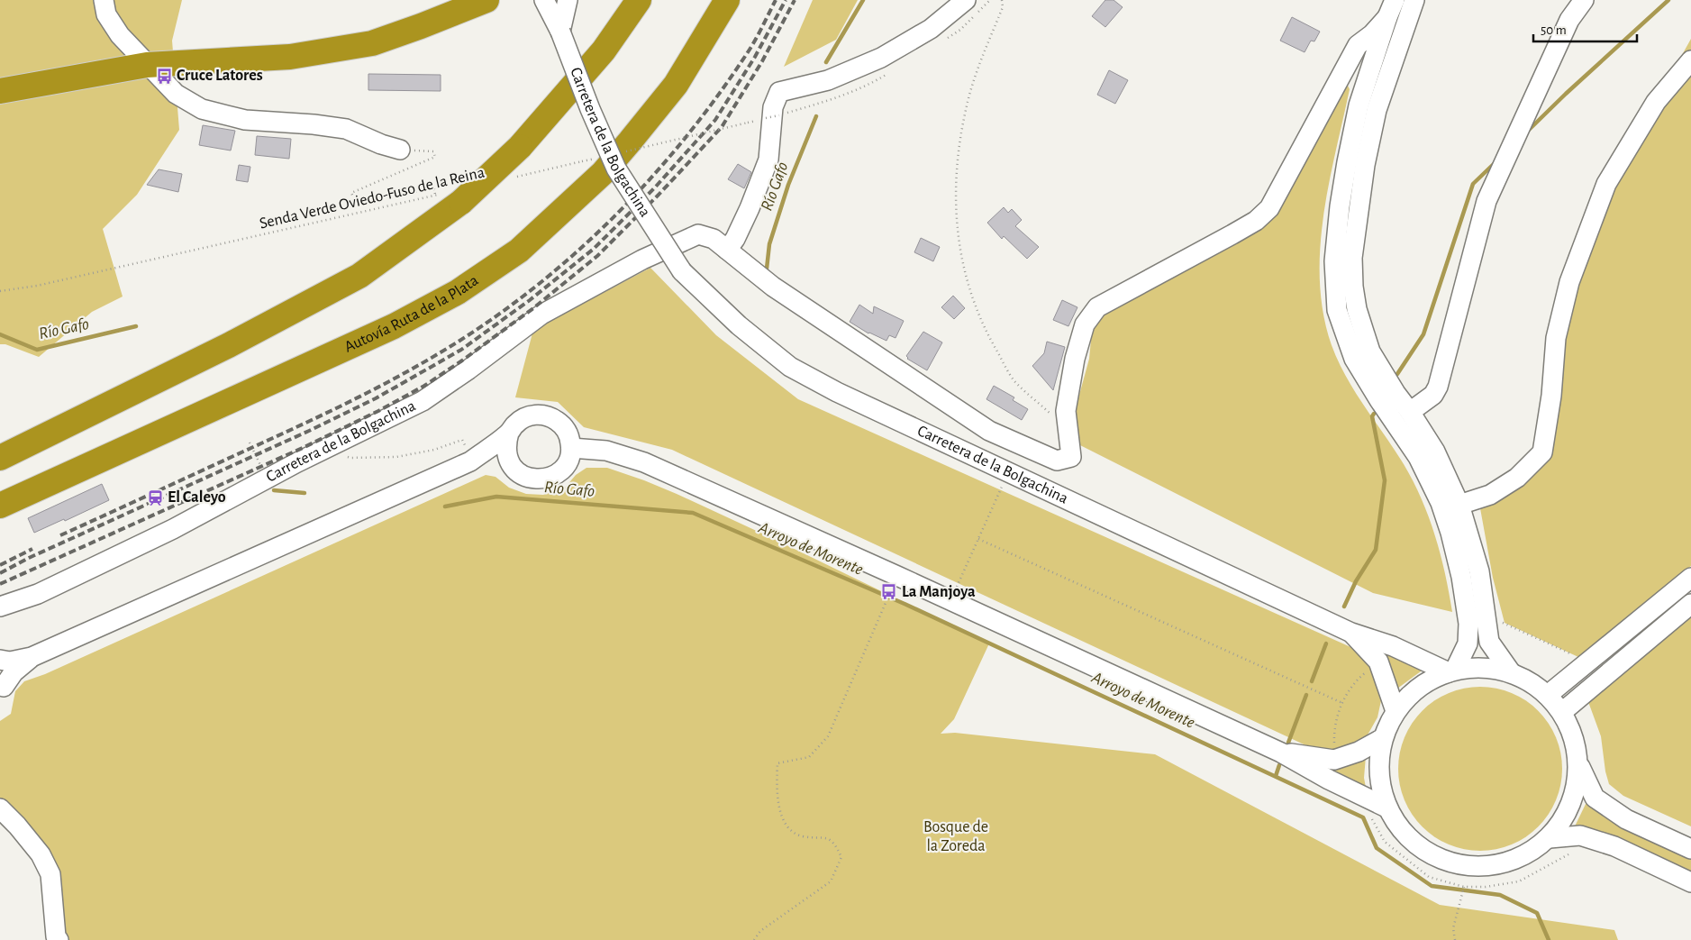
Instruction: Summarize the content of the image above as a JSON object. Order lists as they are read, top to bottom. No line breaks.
{"streets":{"highway":["Autovía Ruta de la Plata"],"street":["Carretera de la Bolgachina"],"path":["Senda Verde Oviedo-Fuso de la Reina"]},"water":["Río Gafo","Arroyo de Morente"],"parks":["Bosque de la Zoreda"],"places":{"bus stop":["Cruce Latores","La Manjoya"],"station":["El Caleyo"]},"scale_bar":"50 m"}
